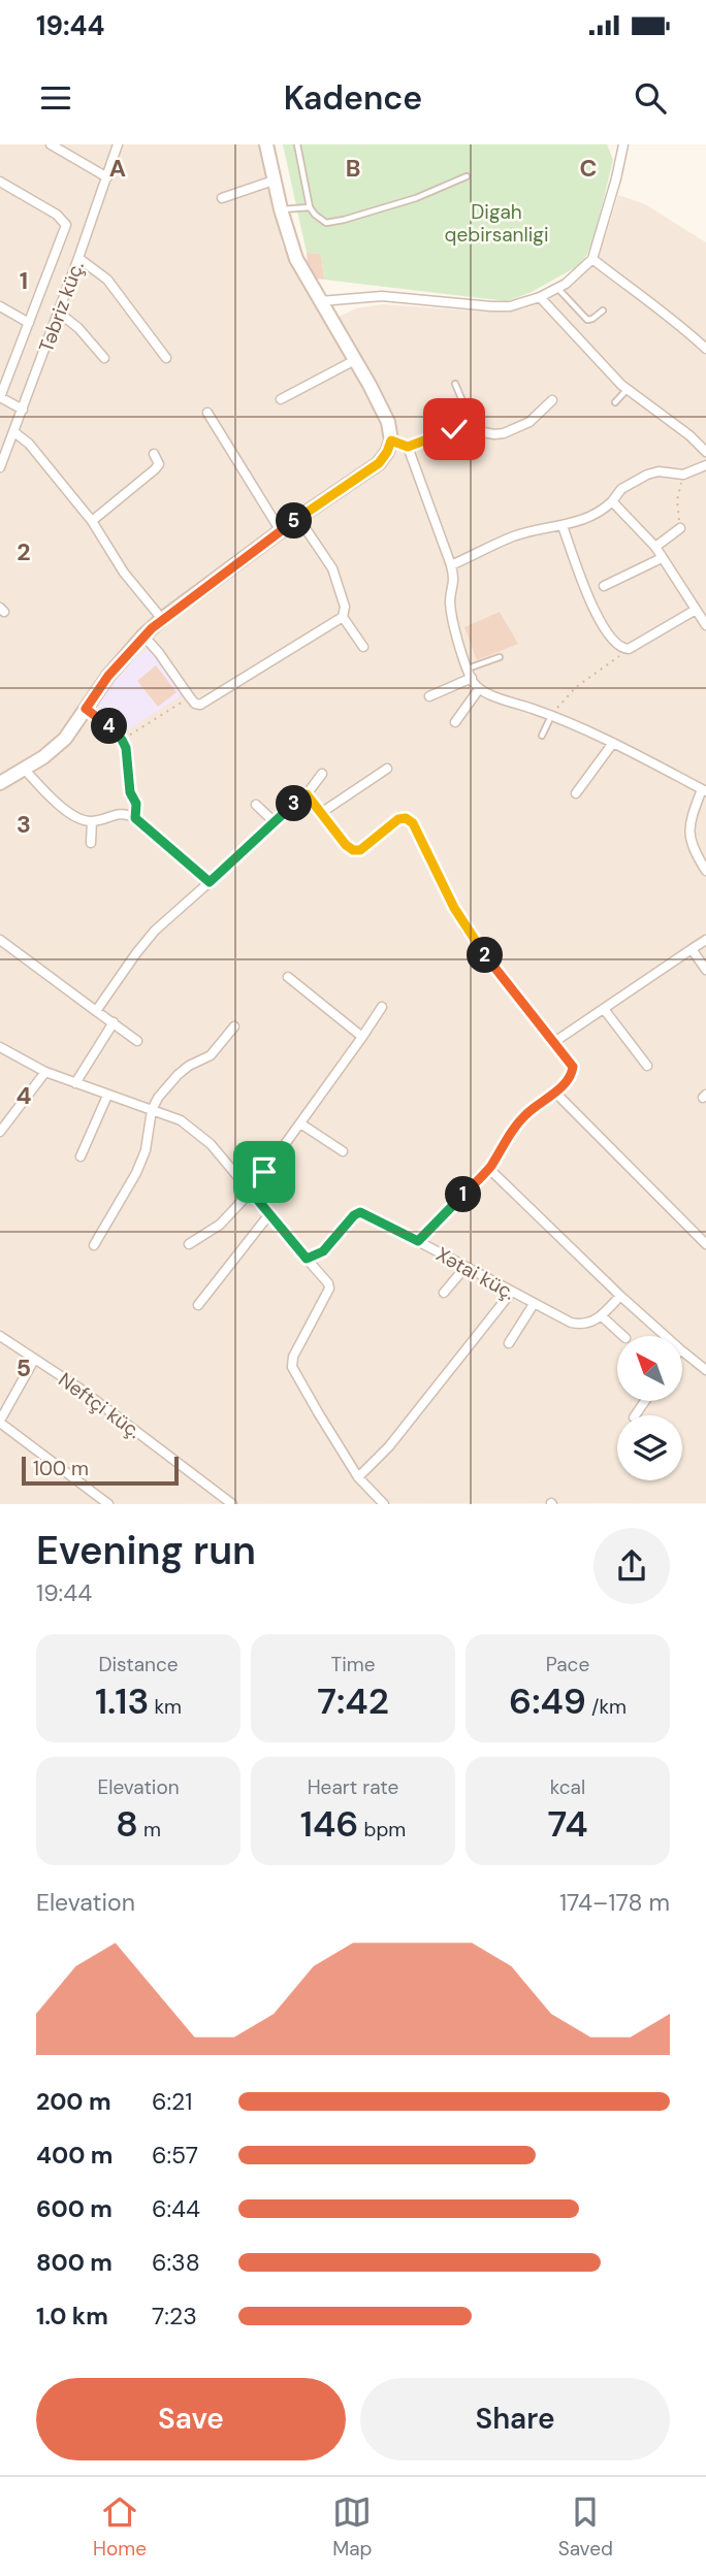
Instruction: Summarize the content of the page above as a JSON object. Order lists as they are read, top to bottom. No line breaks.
{"streets":{"street":["Təbriz küç.","Xətai küç.","Neftçi küç."]},"parks":["Digah qebirsanligi"],"scale_bar":"100 m","north":"top left","page":{"status":"19:44","header":"Kadence","pins":["5","4","3","2","1"],"scale":"100 m","heading":["Evening run","19:44"],"stats":[["Distance","1.13 km"],["Time","7:42"],["Pace","6:49 /km"],["Elevation","8 m"],["Heart rate","146 bpm"],["kcal","74"]],"chart":["Elevation","174–178 m"],"list":[{"name":"200 m","note":"6:21"},{"name":"400 m","note":"6:57"},{"name":"600 m","note":"6:44"},{"name":"800 m","note":"6:38"},{"name":"1.0 km","note":"7:23"}],"buttons":["Save","Share"],"tabs":["Home","Map","Saved"]},"grid":{"columns":["A","B","C"],"rows":["1","2","3","4","5"]}}
